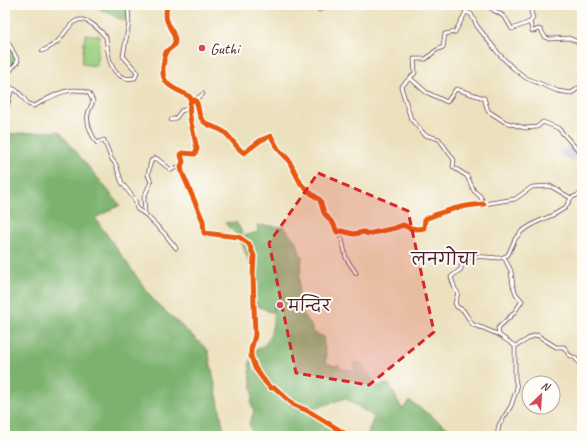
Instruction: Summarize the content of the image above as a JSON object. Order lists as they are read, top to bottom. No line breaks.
{"districts":["लनगोचा"],"places":["Guthi","मन्दिर"],"north":"top right"}
